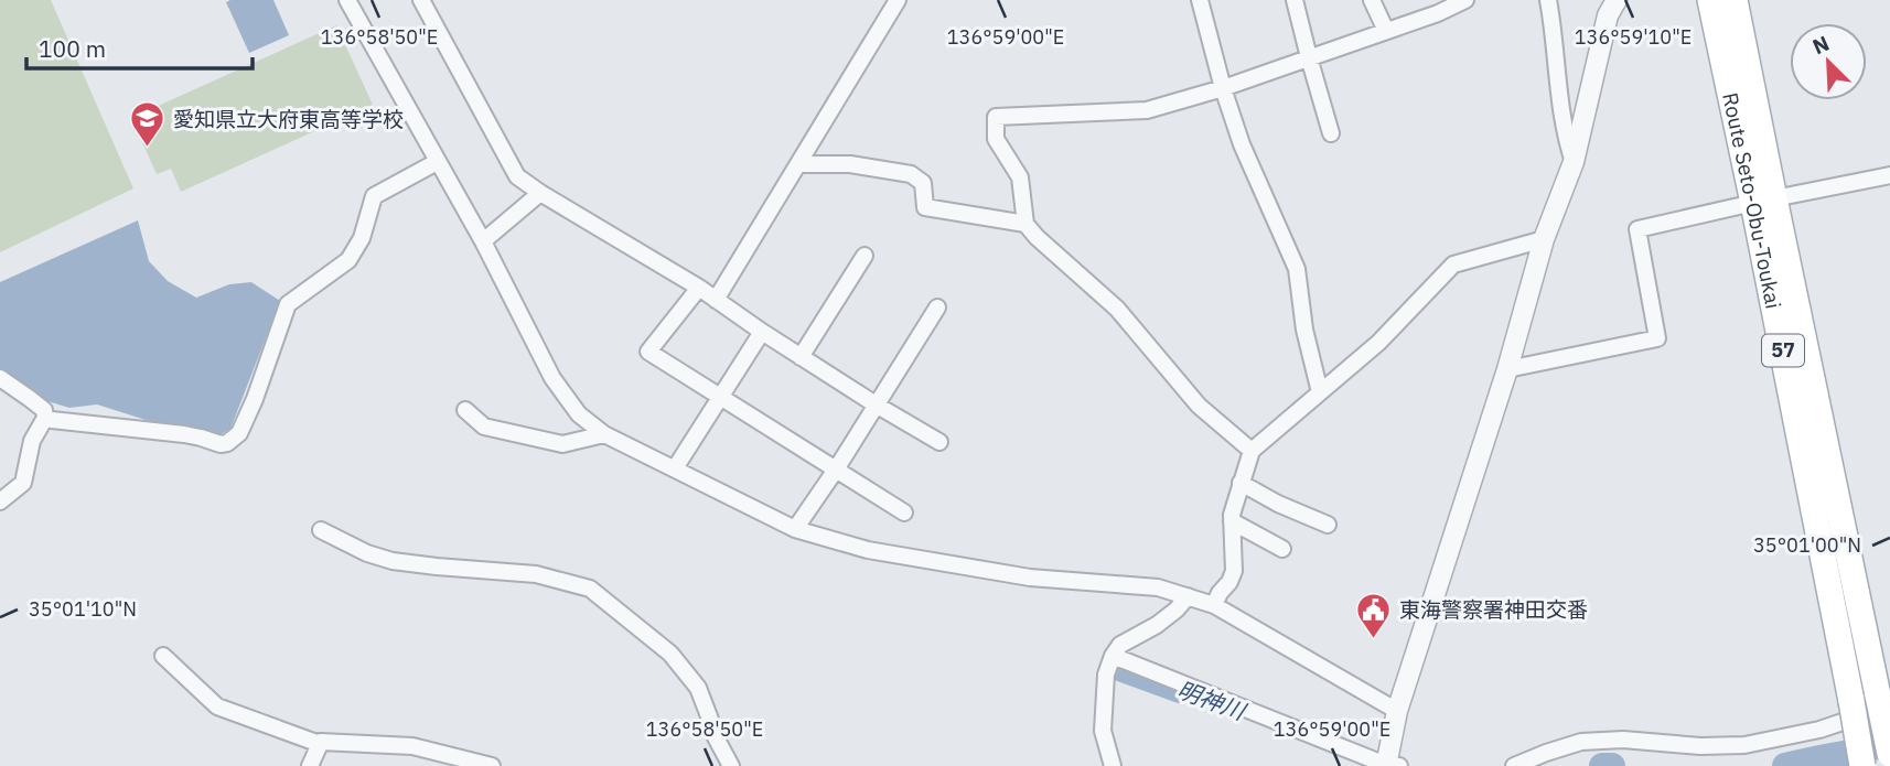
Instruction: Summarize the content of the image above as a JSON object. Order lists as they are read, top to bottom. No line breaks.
{"streets":{"main road":["Route Seto-Obu-Toukai","57"]},"water":["明神川"],"places":{"school or university":["愛知県立大府東高等学校"],"public building":["東海警察署神田交番"]},"scale_bar":"100 m","north":"top left","coordinates":["136°58'50\"E","136°59'00\"E","136°59'10\"E","35°01'00\"N","35°01'10\"N"]}
